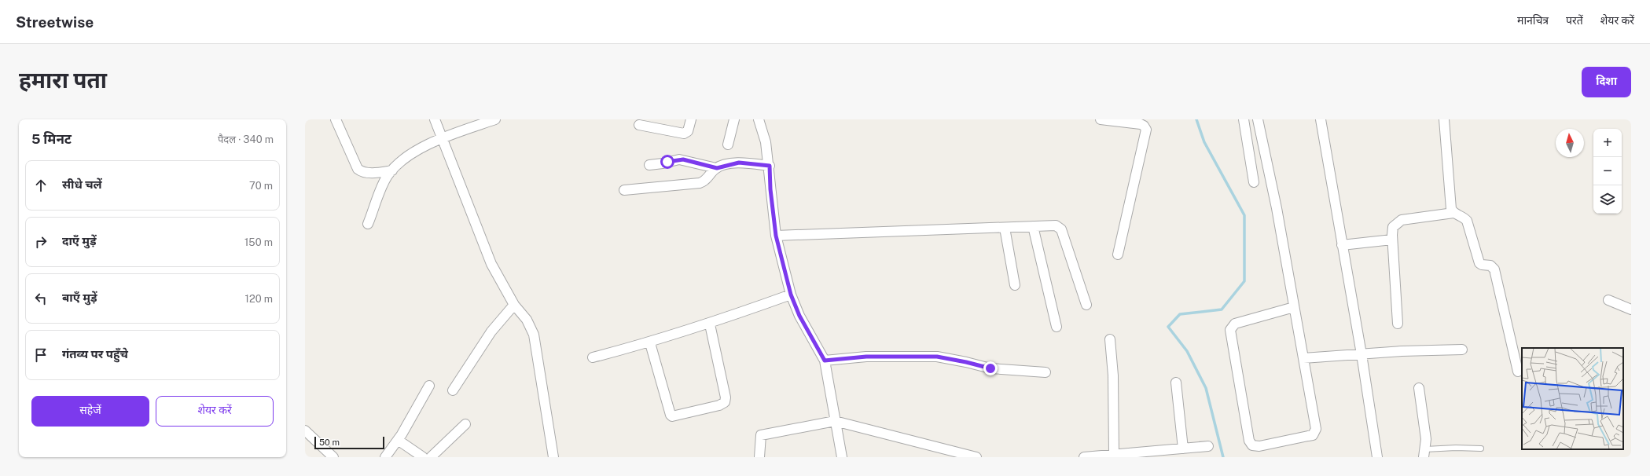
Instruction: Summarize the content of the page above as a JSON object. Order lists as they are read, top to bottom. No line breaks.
{"scale_bar":"50 m","north":"top","page":{"header":"Streetwise","nav":["मानचित्र","परतें","शेयर करें"],"title":"हमारा पता","buttons":["दिशा",["सहेजें","शेयर करें"]],"heading":["5 मिनट","पैदल · 340 m"],"map_buttons":["+","−"],"list":[["सीधे चलें","70 m"],["दाएँ मुड़ें","150 m"],["बाएँ मुड़ें","120 m"],"गंतव्य पर पहुँचे"],"scale":"50 m"}}
